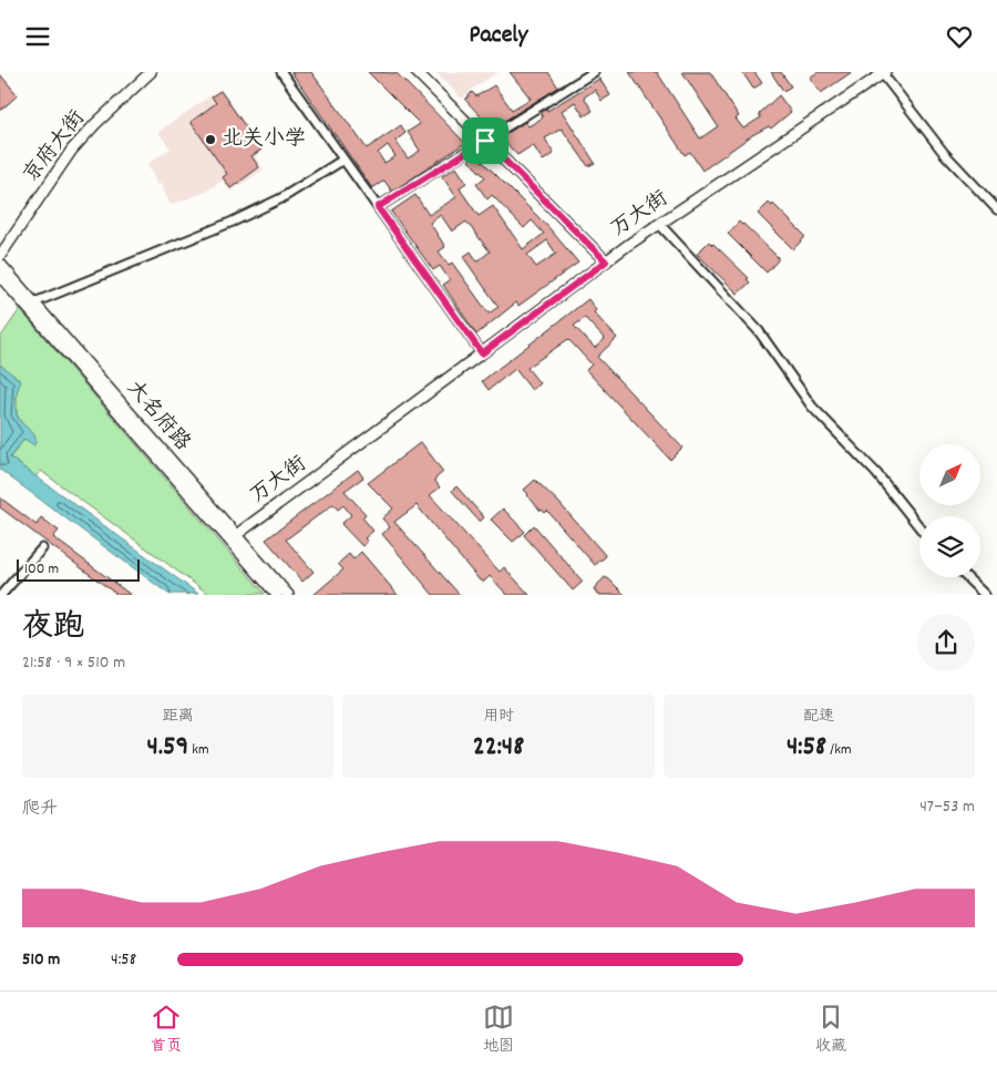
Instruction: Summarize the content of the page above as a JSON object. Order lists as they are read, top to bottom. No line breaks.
{"streets":{"street":["京府大街","万大街","大名府路"]},"crossings":[["万大街","大名府路"]],"places":["北关小学"],"scale_bar":"100 m","north":"top right","page":{"header":"Pacely","scale":"100 m","heading":["夜跑","21:58 · 9 × 510 m"],"stats":[["距离","4.59 km"],["用时","22:48"],["配速","4:58 /km"]],"chart":["爬升","47–53 m"],"list":[{"name":"510 m","note":"4:58"}],"tabs":["首页","地图","收藏"]}}
